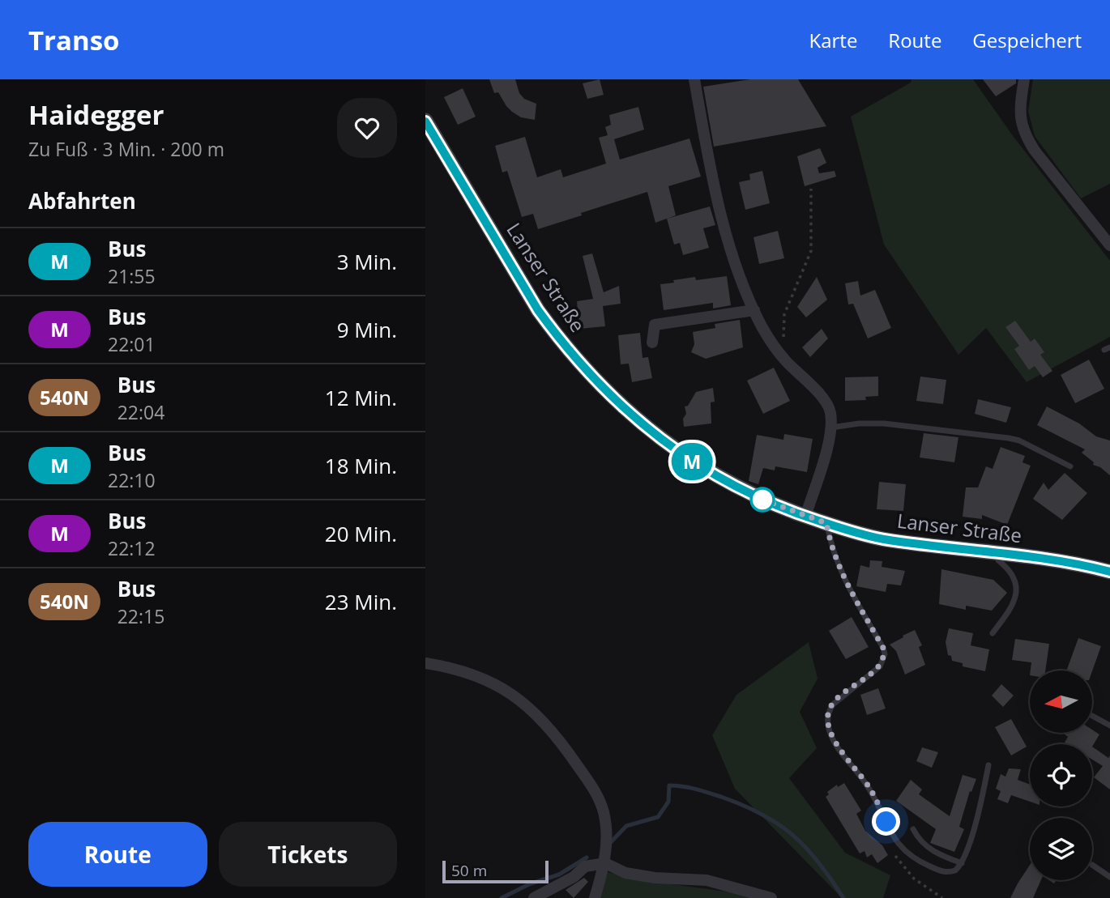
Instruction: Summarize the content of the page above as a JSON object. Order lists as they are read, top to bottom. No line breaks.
{"streets":{"main road":["Lanser Straße"]},"lines":["bus line M"],"scale_bar":"50 m","north":"left","page":{"header":"Transo","nav":["Karte","Route","Gespeichert"],"heading":[["Haidegger","Zu Fuß · 3 Min. · 200 m"],"Abfahrten"],"on_map":"M","list":[{"mark":"M","name":"Bus","note":"21:55","value":"3 Min."},{"mark":"M","name":"Bus","note":"22:01","value":"9 Min."},{"mark":"540N","name":"Bus","note":"22:04","value":"12 Min."},{"mark":"M","name":"Bus","note":"22:10","value":"18 Min."},{"mark":"M","name":"Bus","note":"22:12","value":"20 Min."},{"mark":"540N","name":"Bus","note":"22:15","value":"23 Min."}],"buttons":["Route","Tickets"],"scale":"50 m"}}
